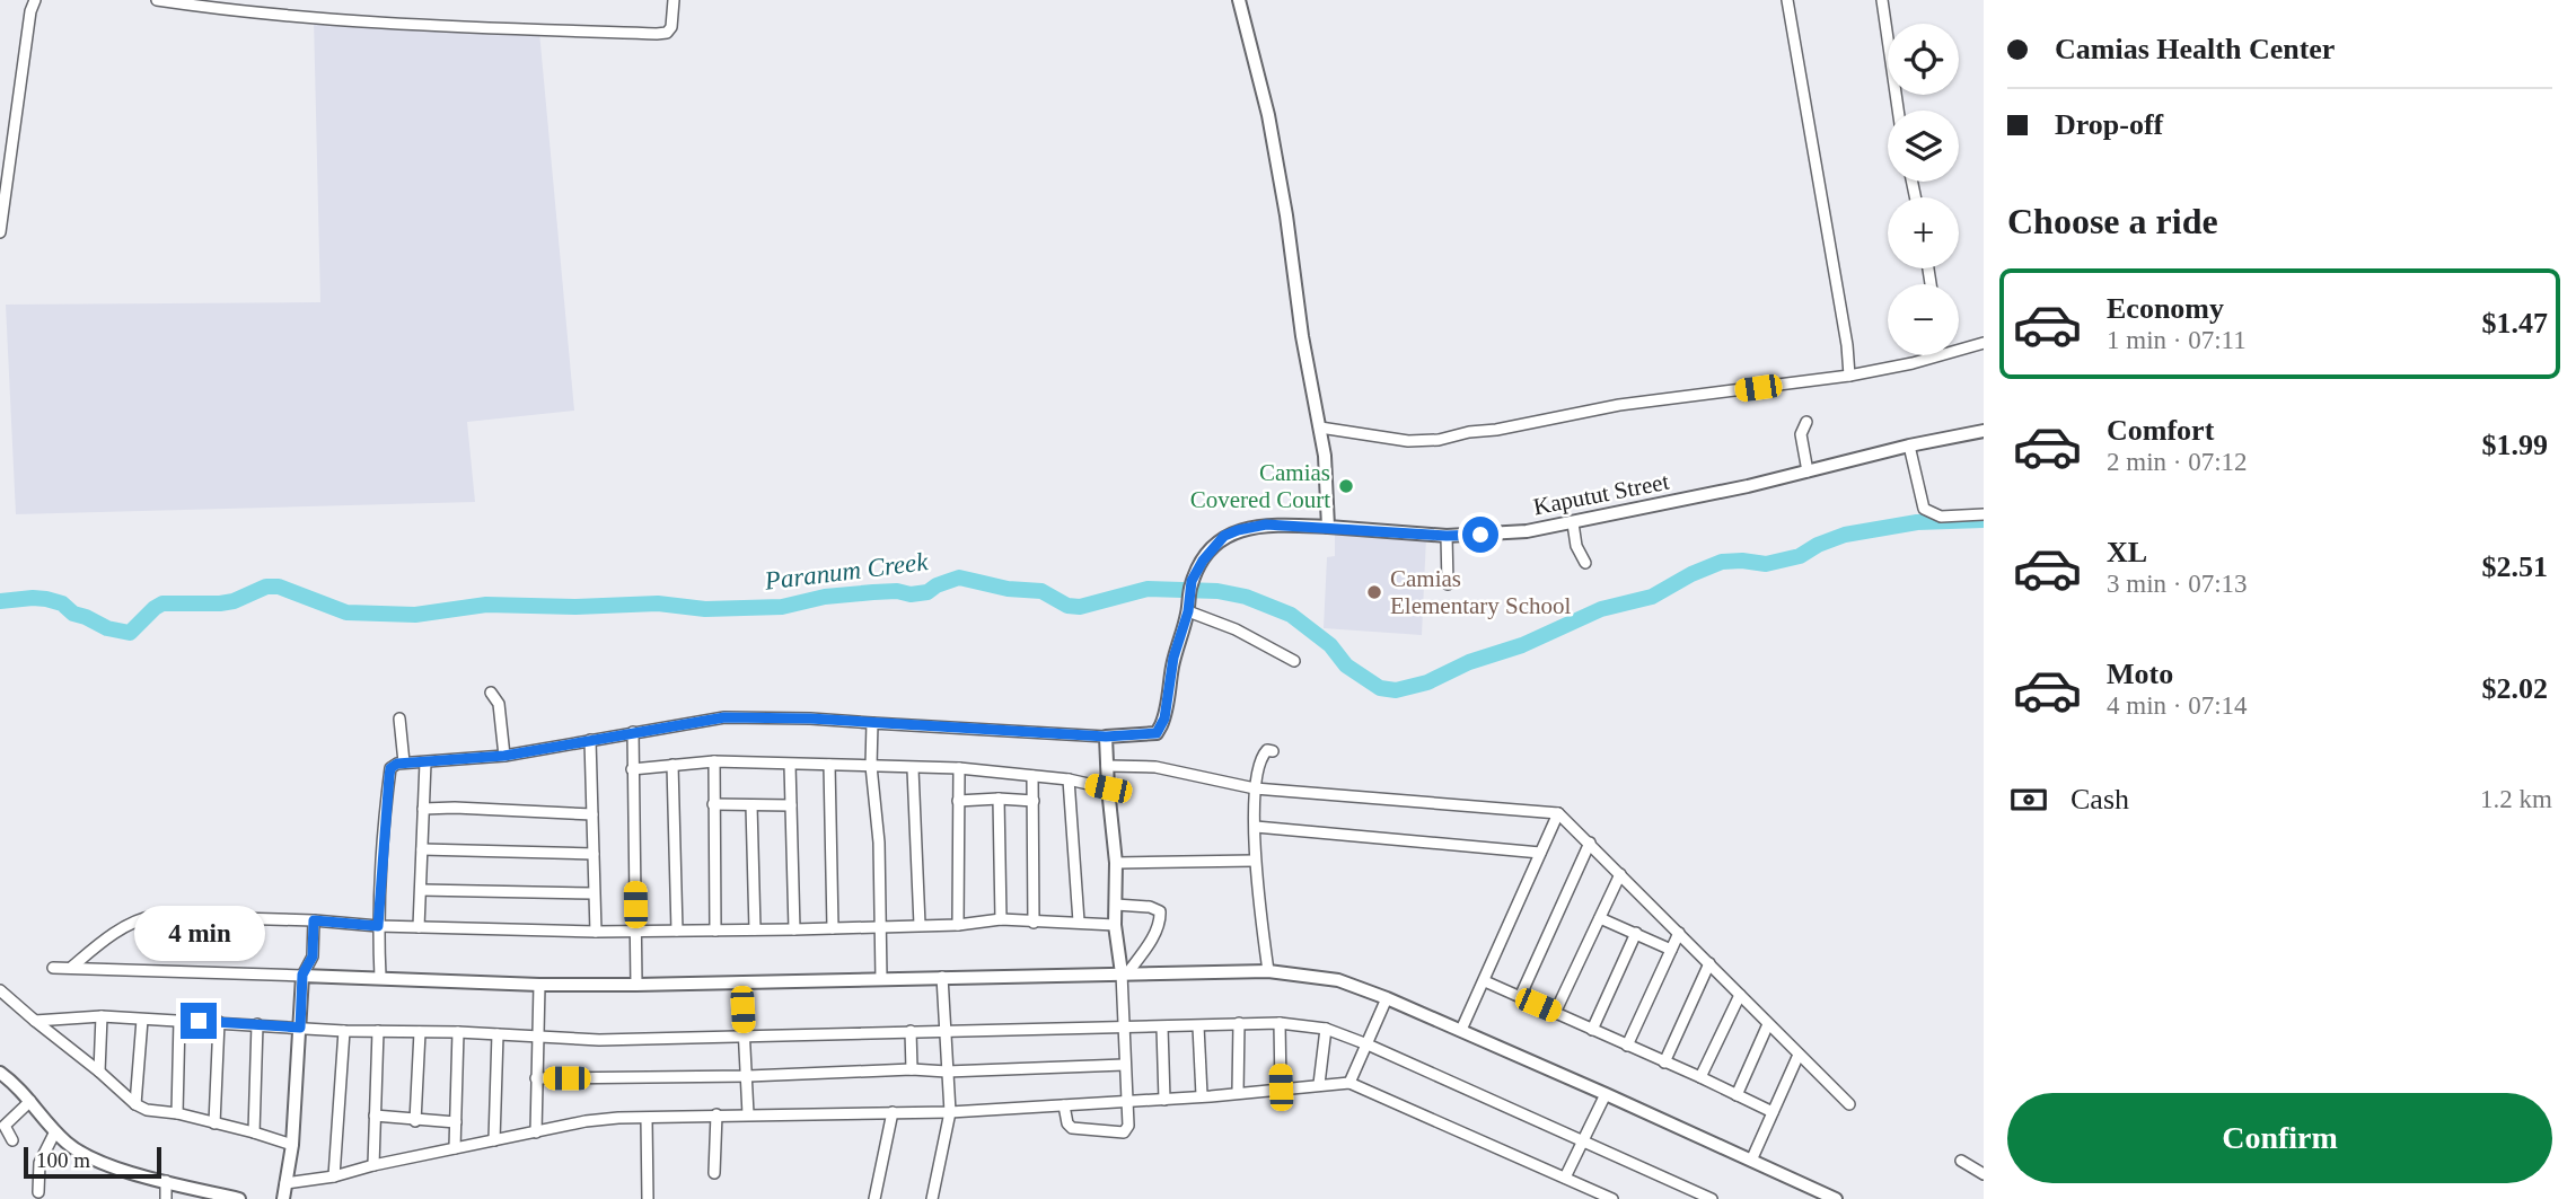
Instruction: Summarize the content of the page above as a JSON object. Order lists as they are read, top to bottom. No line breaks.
{"streets":{"street":["Kaputut Street"]},"water":["Paranum Creek"],"places":["Camias Covered Court","Camias Elementary School"],"scale_bar":"100 m","page":{"banner":["Camias Health Center","Drop-off"],"map_buttons":["+","−"],"heading":"Choose a ride","list":[{"name":"Economy","note":"1 min · 07:11","value":"$1.47"},{"name":"Comfort","note":"2 min · 07:12","value":"$1.99"},{"name":"XL","note":"3 min · 07:13","value":"$2.51"},{"name":"Moto","note":"4 min · 07:14","value":"$2.02"}],"pay":["Cash","1.2 km"],"bubble":"4 min","buttons":"Confirm","scale":"100 m"}}
